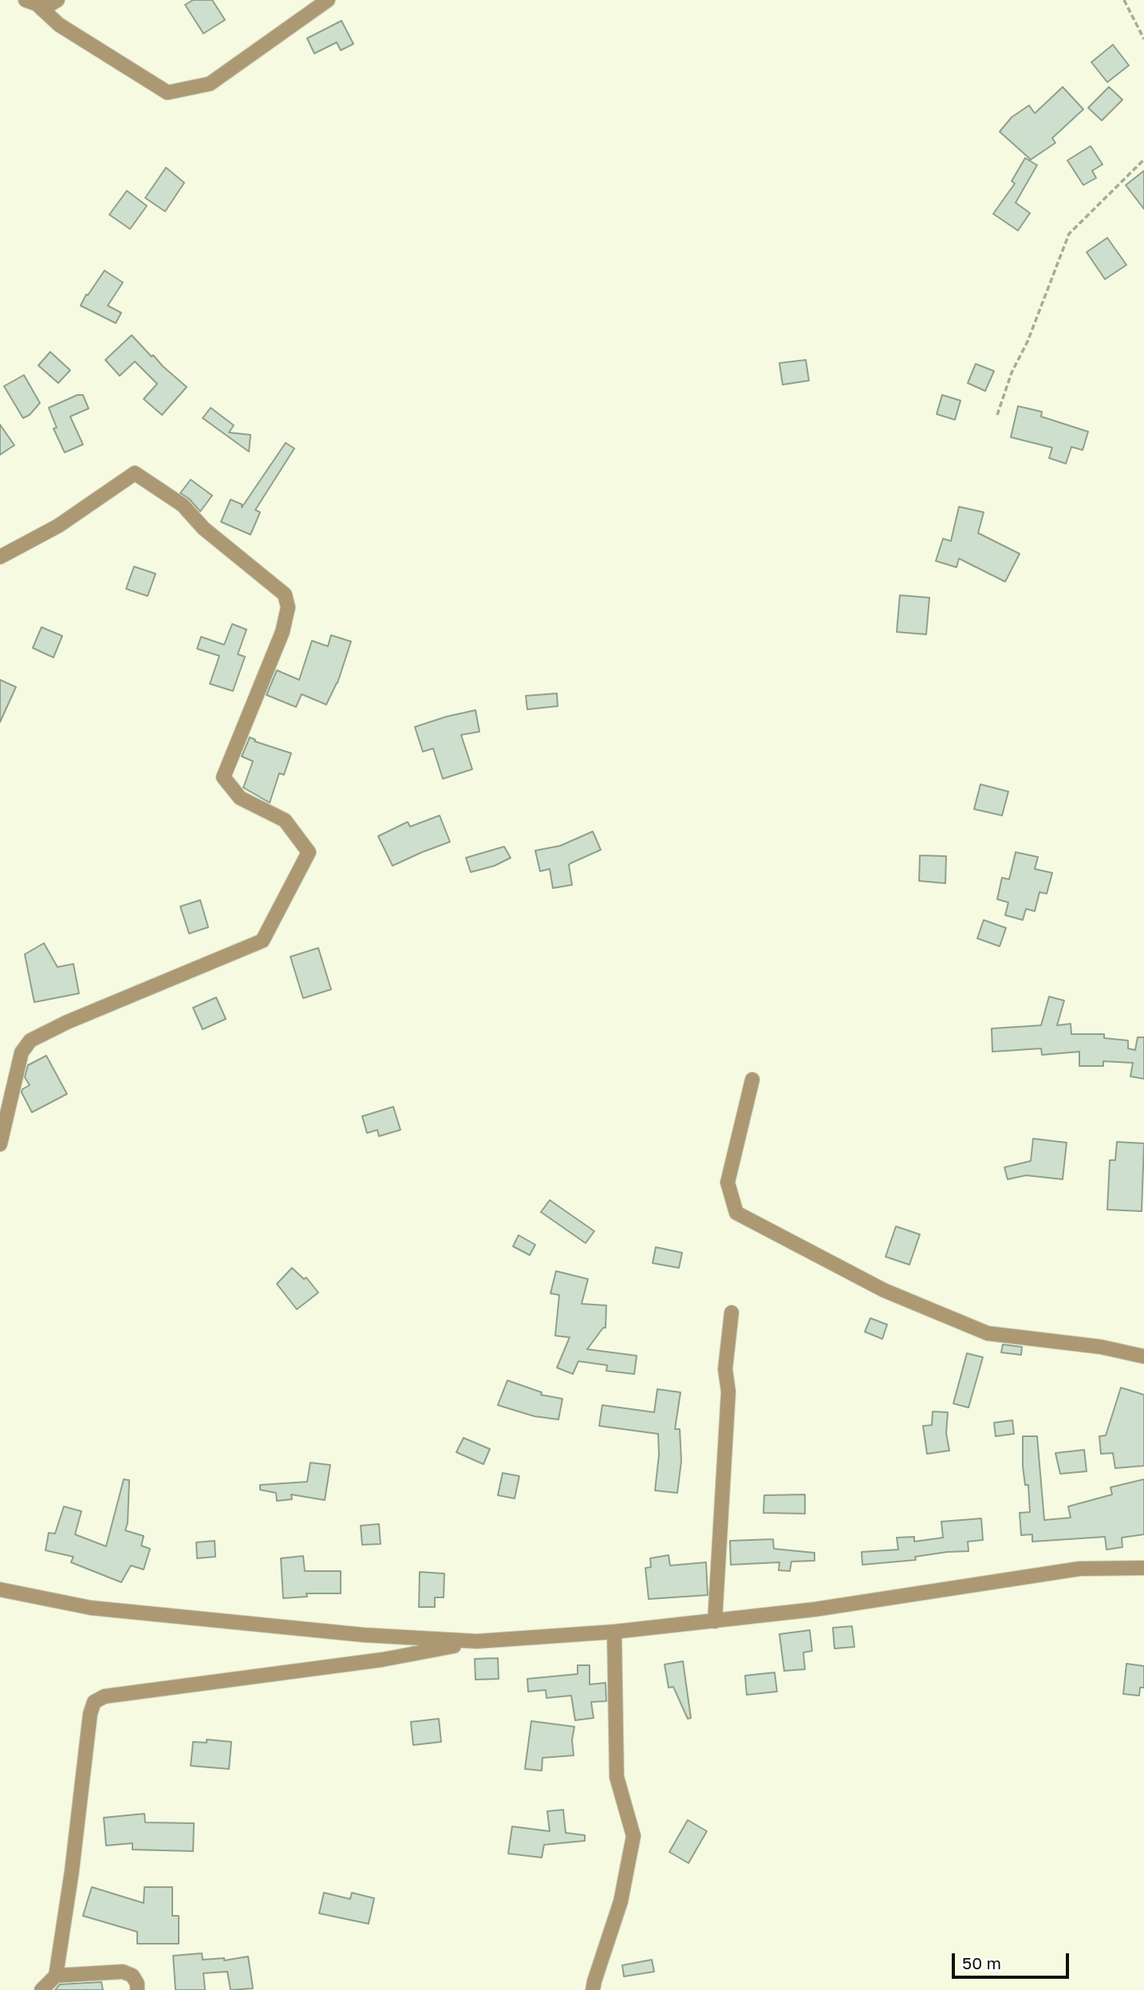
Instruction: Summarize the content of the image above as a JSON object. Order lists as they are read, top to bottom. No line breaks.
{"scale_bar":"50 m"}
